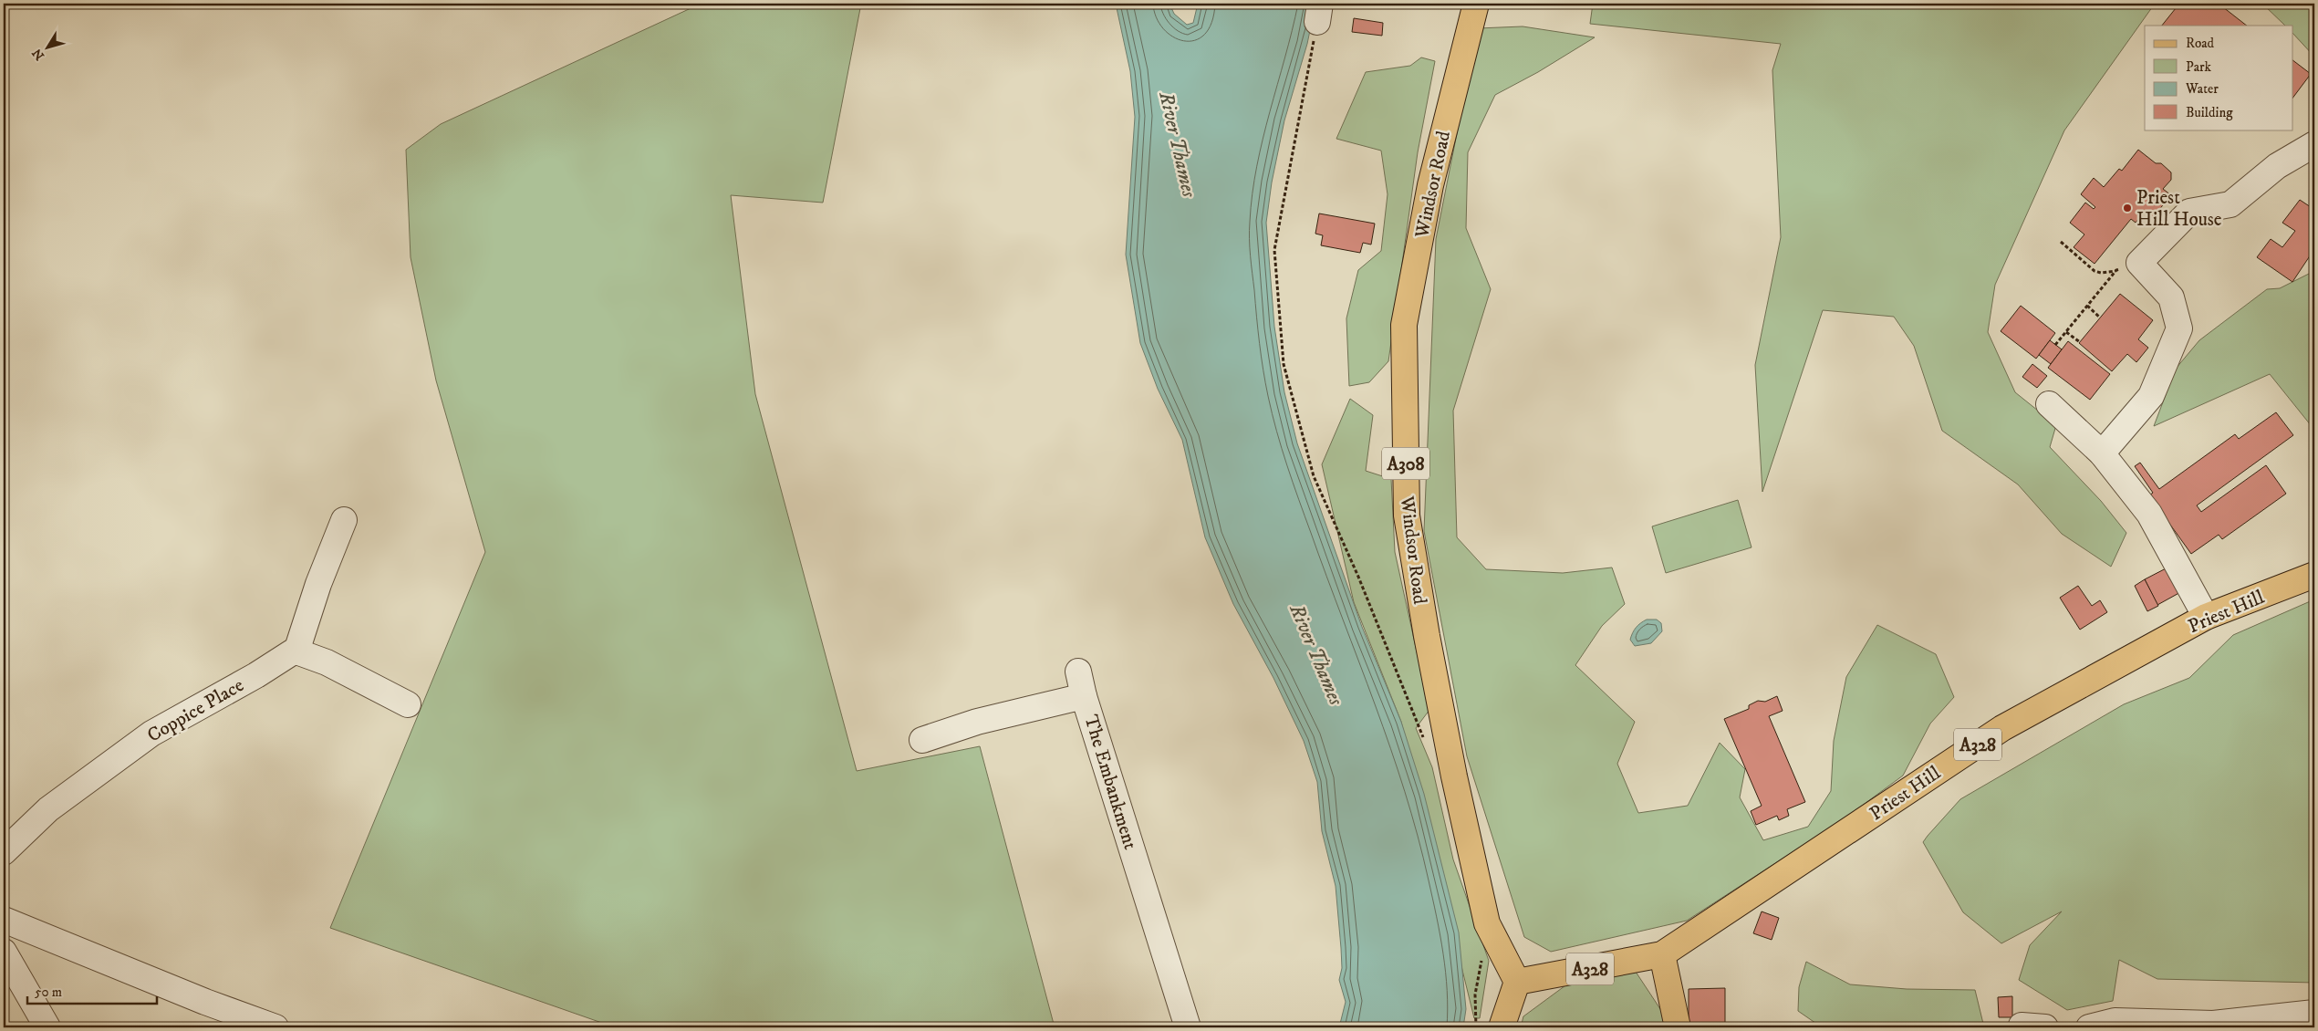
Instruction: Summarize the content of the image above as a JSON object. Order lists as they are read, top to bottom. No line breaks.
{"streets":{"main road":["Windsor Road","A308","Priest Hill","A328"],"street":["Coppice Place","The Embankment"]},"crossings":[["Windsor Road","Priest Hill"]],"water":["River Thames"],"places":["Priest Hill House"],"legend":["Road","Park","Water","Building"],"scale_bar":"50 m","north":"bottom left"}
